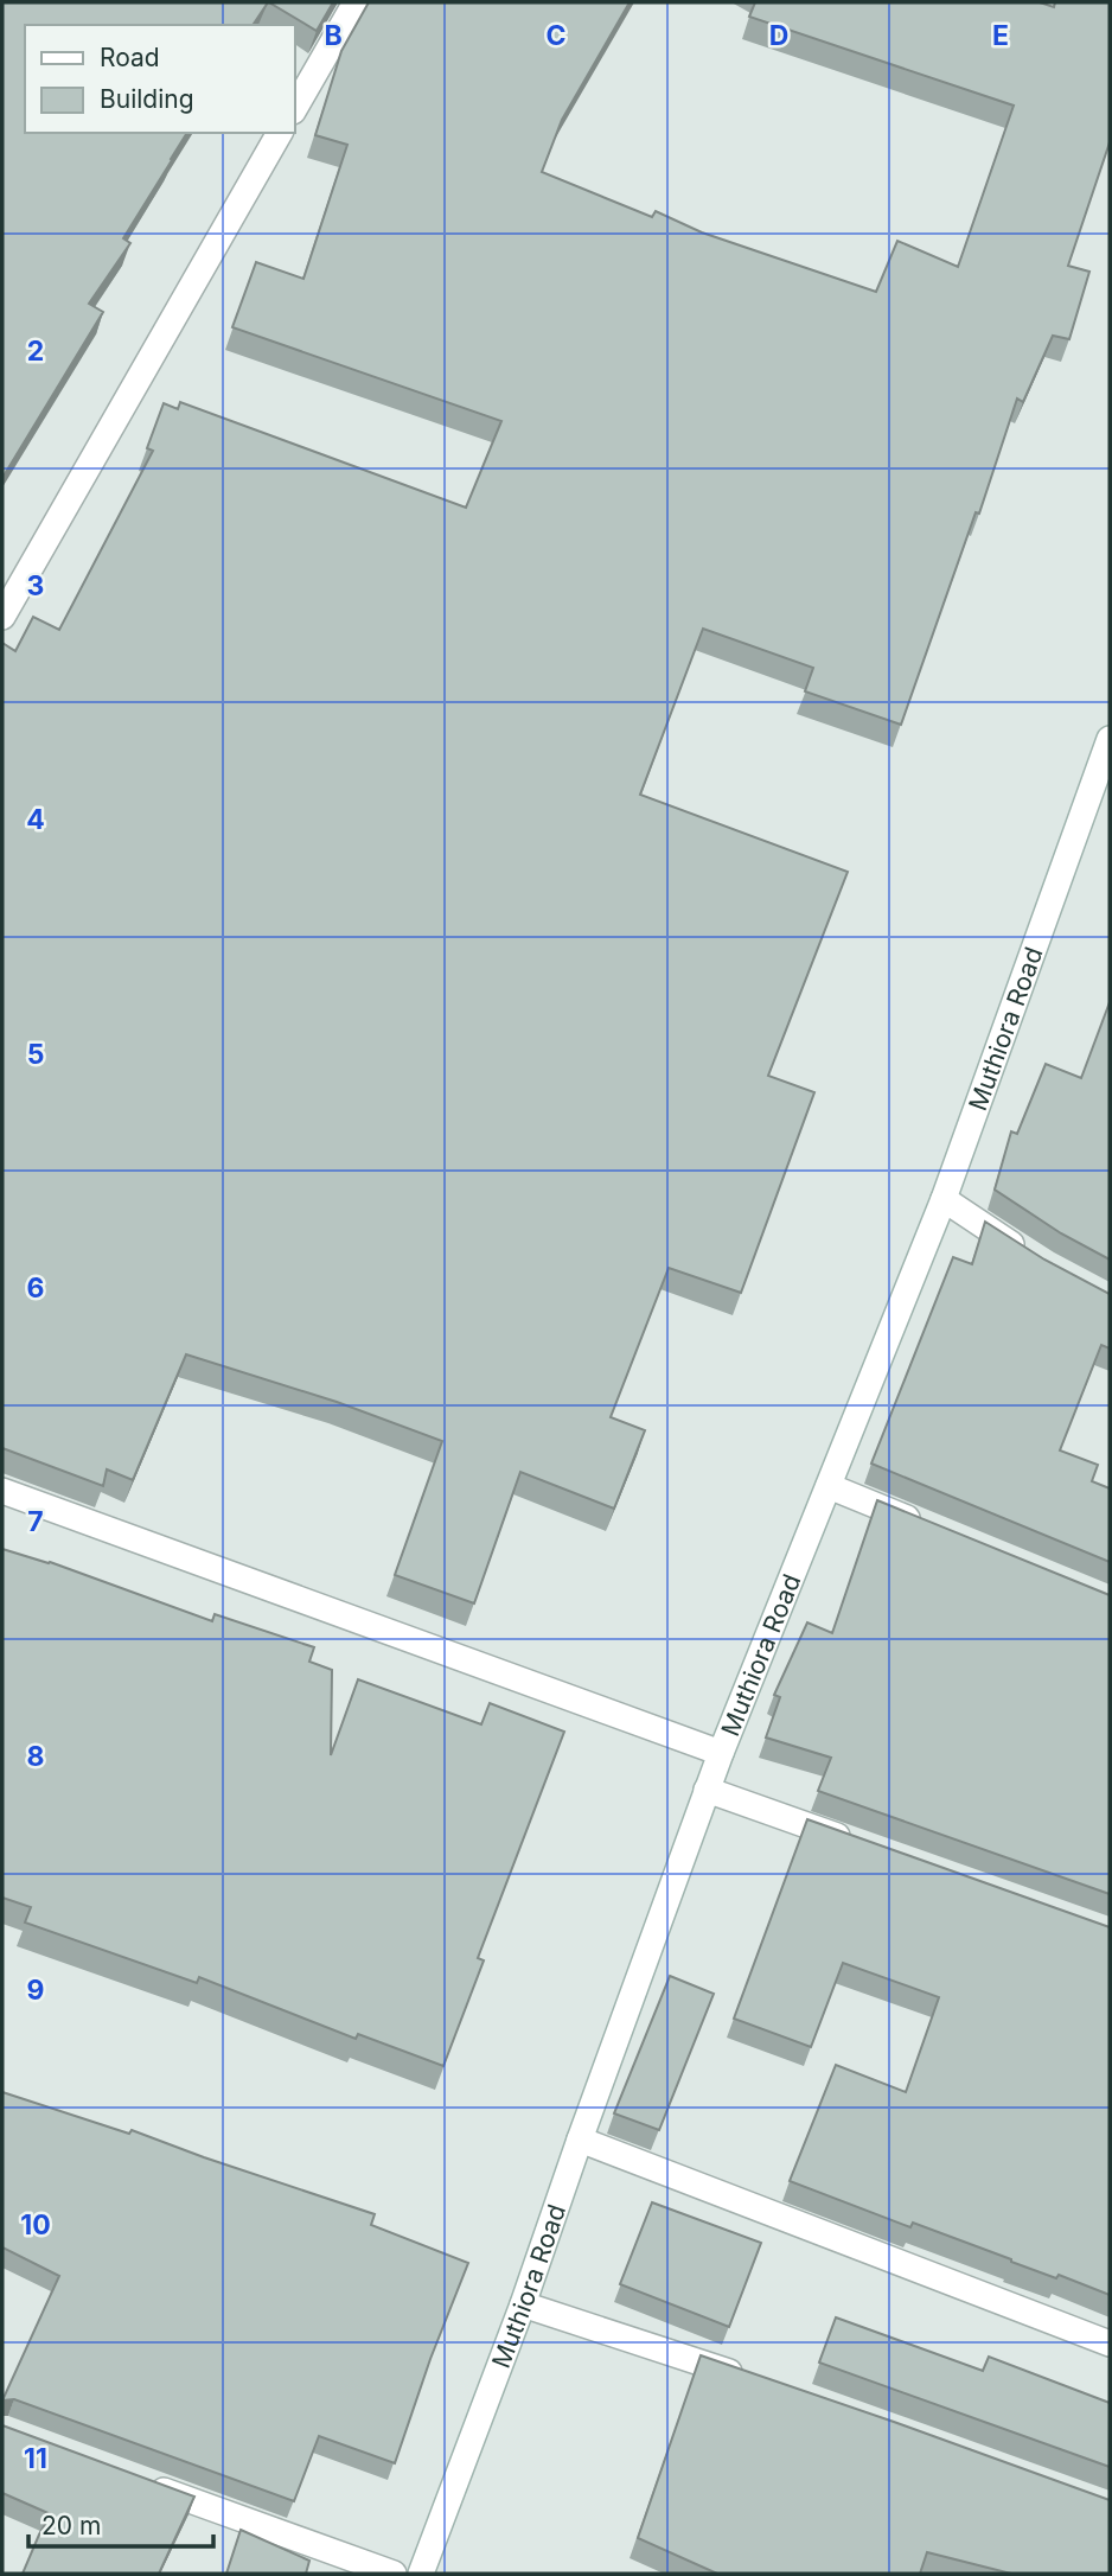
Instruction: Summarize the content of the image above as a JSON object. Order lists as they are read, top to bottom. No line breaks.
{"streets":{"street":["Muthiora Road"]},"legend":["Road","Building"],"scale_bar":"20 m","grid":{"columns":["B","C","D","E"],"rows":["2","3","4","5","6","7","8","9","10","11"]}}
